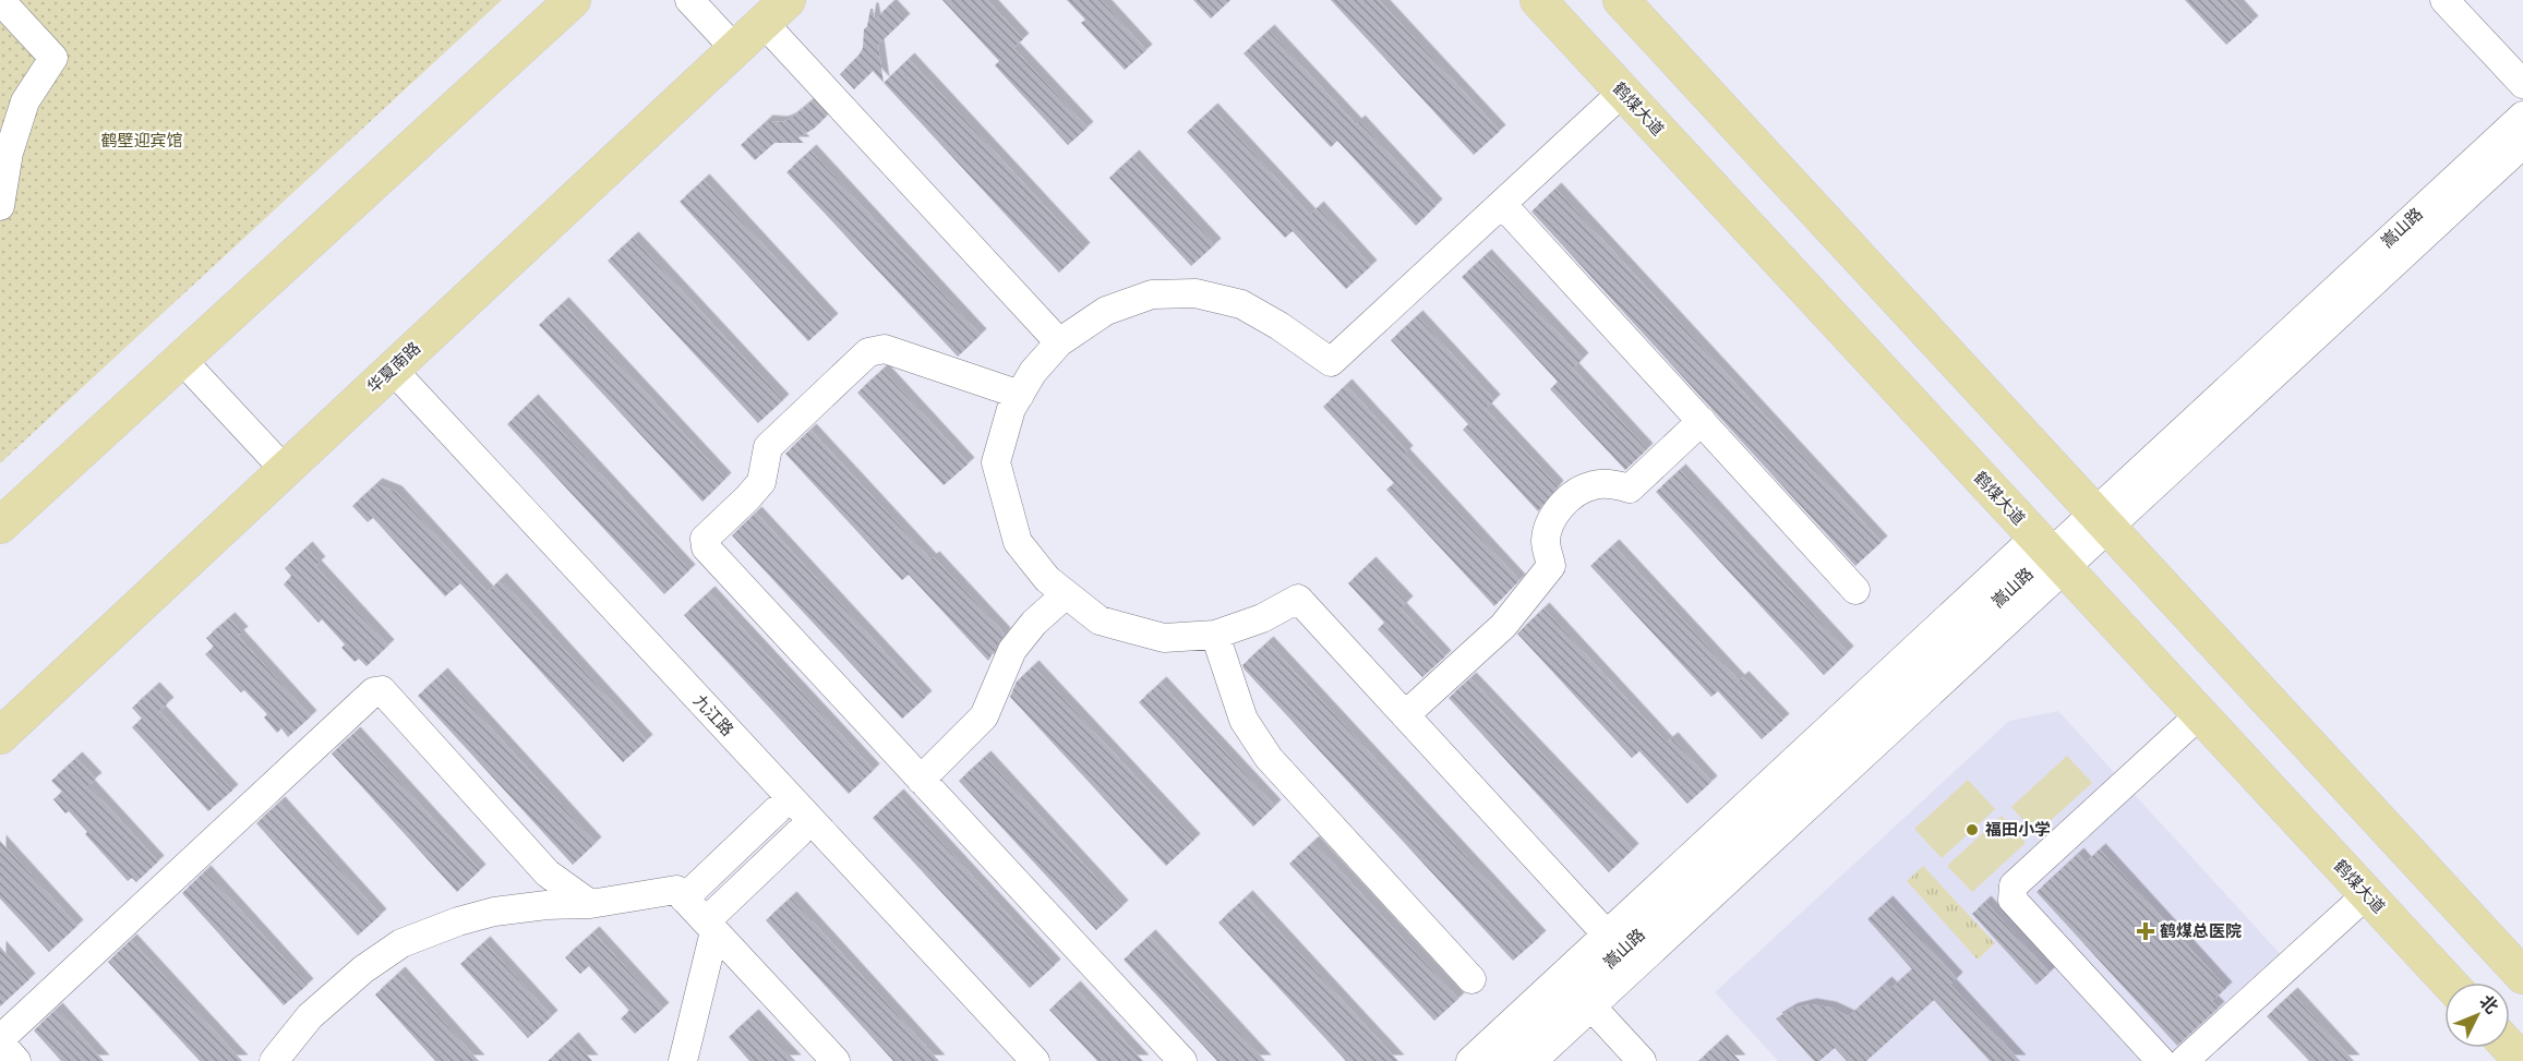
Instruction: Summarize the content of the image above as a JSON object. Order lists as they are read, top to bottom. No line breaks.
{"streets":{"main road":["鹤煤大道","华夏南路"],"street":["嵩山路","九江路"]},"crossings":[["鹤煤大道","嵩山路"],["华夏南路","九江路"]],"parks":["鹤壁迎宾馆"],"places":{"other":["福田小学"],"health":["鹤煤总医院"]},"north":"top right"}
